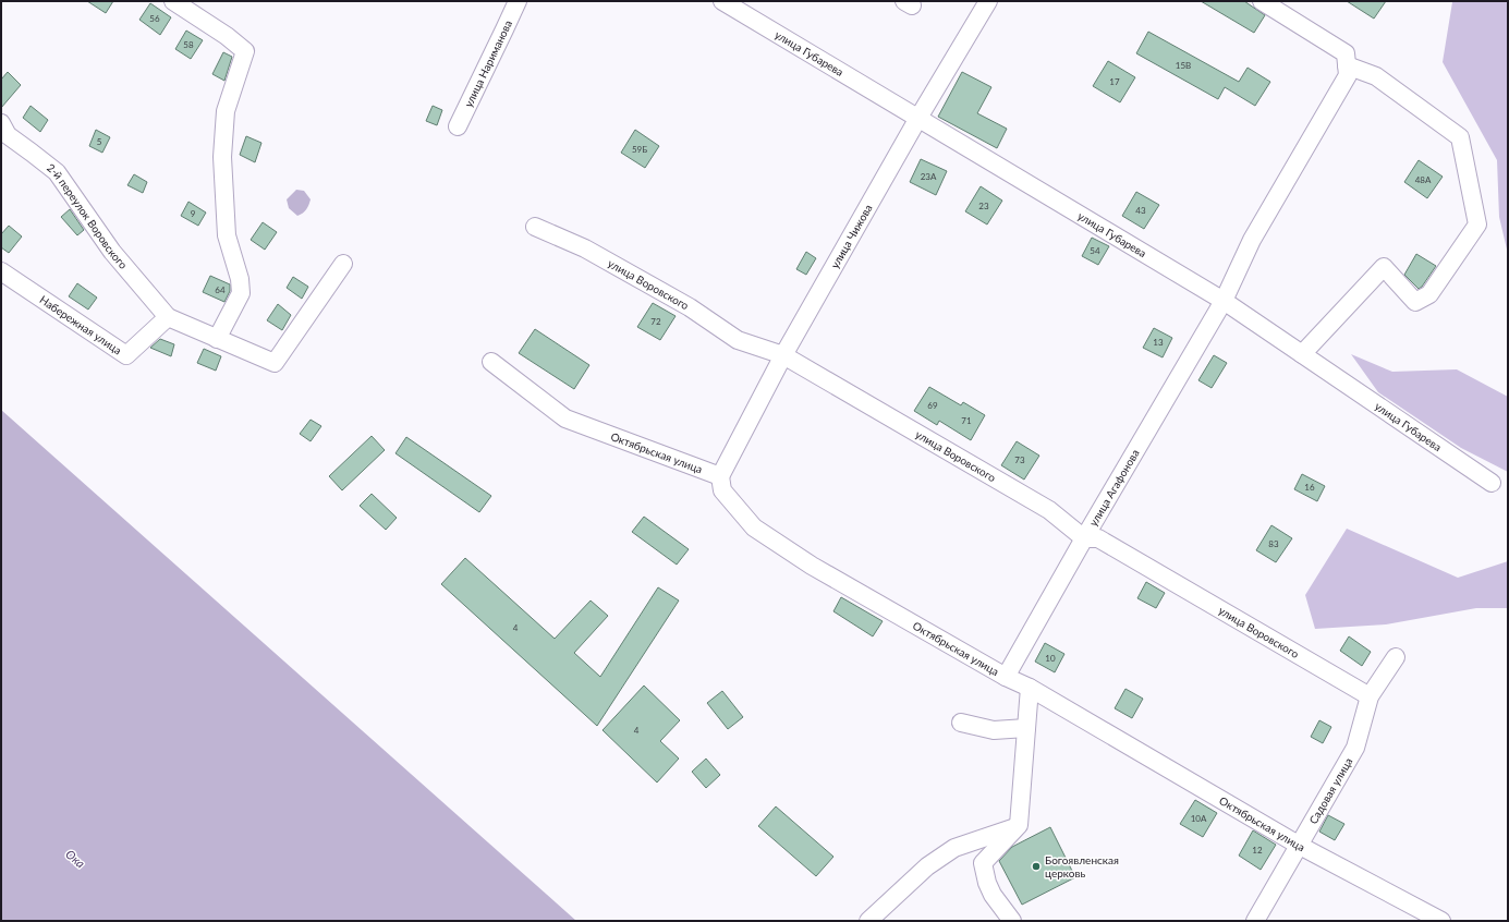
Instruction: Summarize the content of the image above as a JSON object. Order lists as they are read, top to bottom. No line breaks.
{"streets":{"street":["улица Губарева","улица Нариманова","2-й переулок Воровского","улица Чижова","улица Воровского","Набережная улица","Октябрьская улица","улица Агафонова","Садовая улица"]},"crossings":[["улица Губарева","улица Чижова"],["улица Губарева","улица Агафонова"],["2-й переулок Воровского","Набережная улица"],["улица Чижова","улица Воровского"],["улица Чижова","Октябрьская улица"],["улица Воровского","улица Агафонова"],["улица Воровского","Садовая улица"],["Октябрьская улица","улица Агафонова"],["Октябрьская улица","Садовая улица"]],"water":["Ока"],"places":["Богоявленская церковь"],"house_numbers":["56","58","15В","17","5","59Б","23А","48А","23","43","9","54","64","72","13","69","71","73","16","83","4","10","4","10А","12"]}
